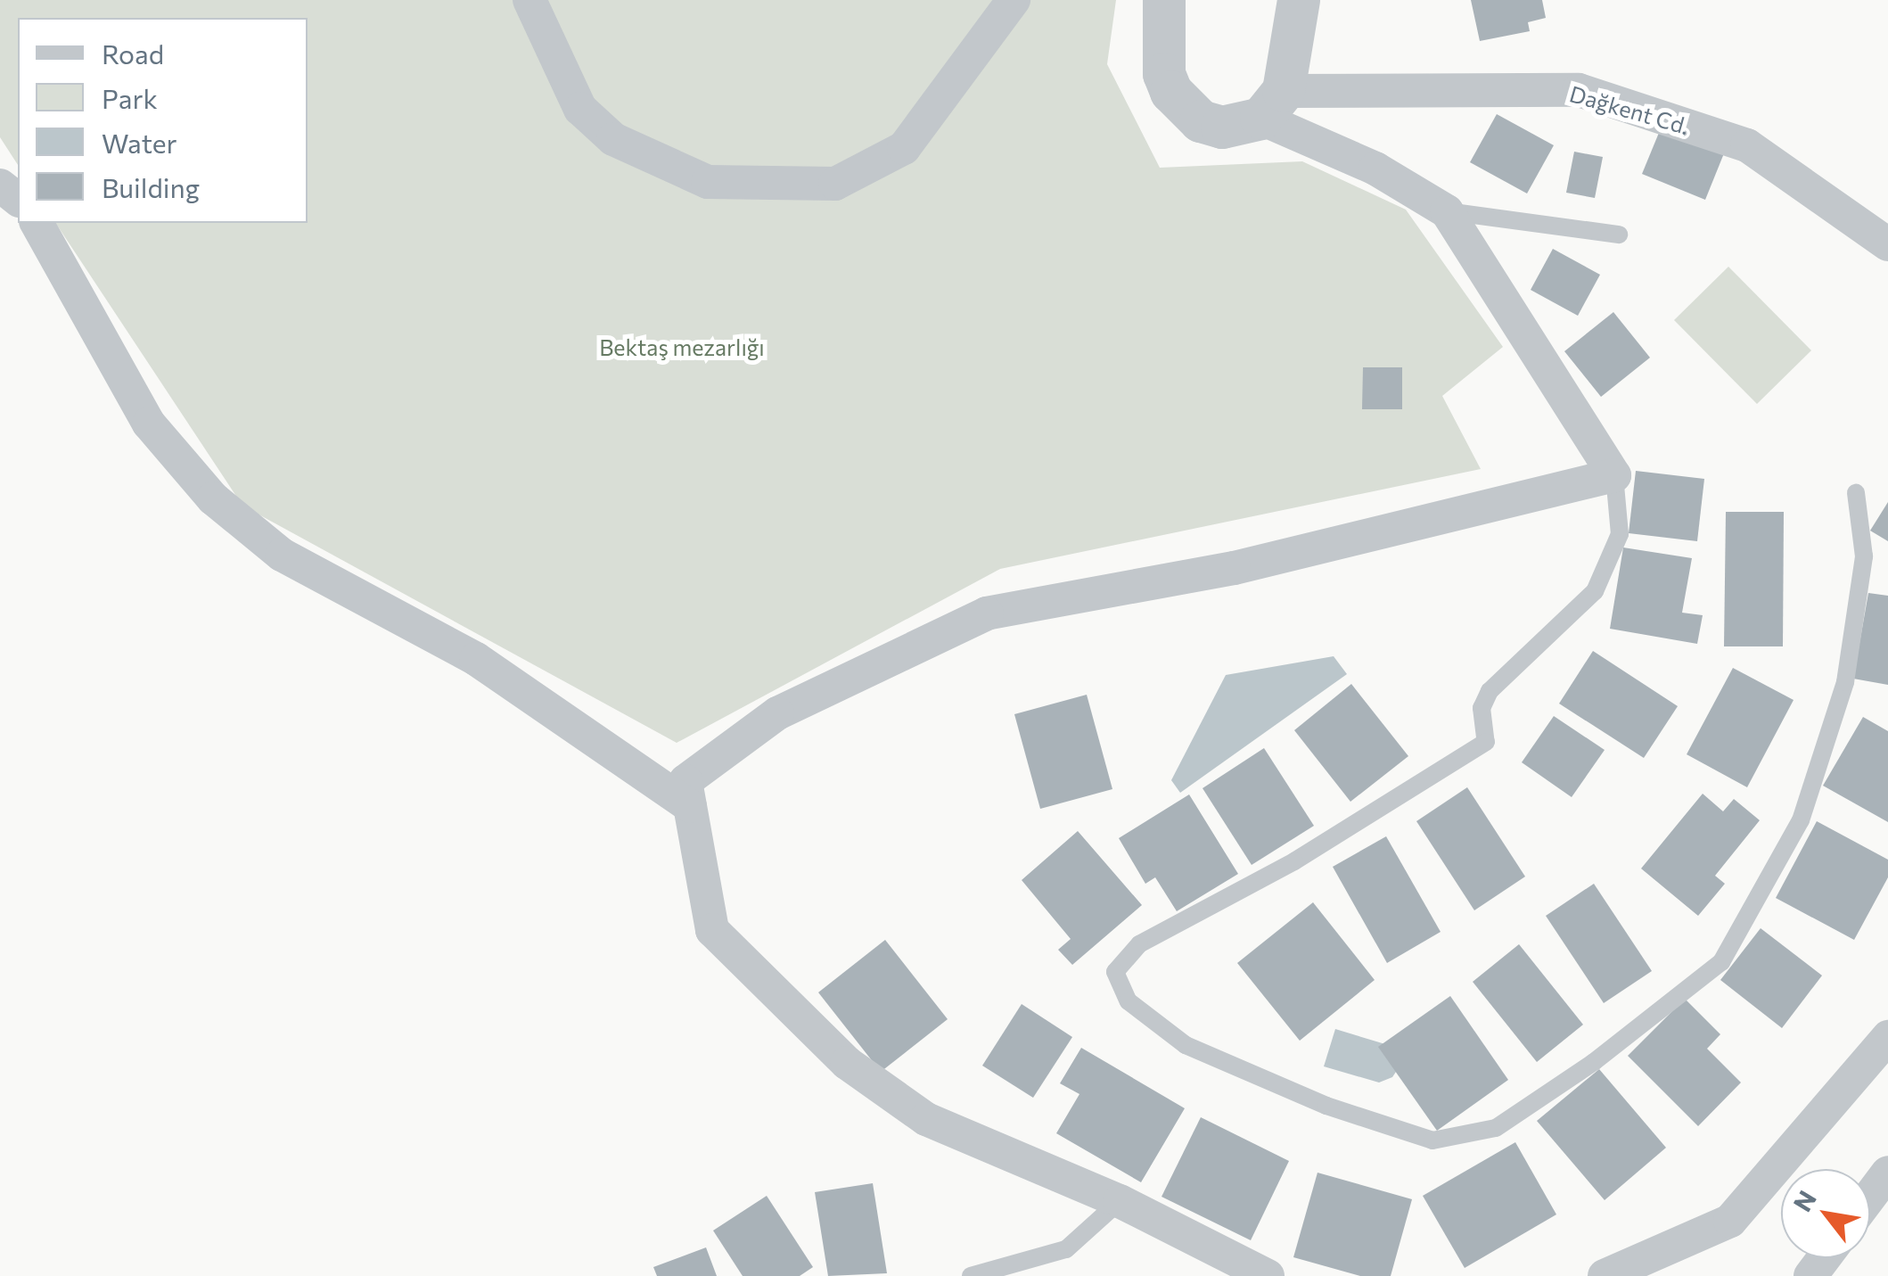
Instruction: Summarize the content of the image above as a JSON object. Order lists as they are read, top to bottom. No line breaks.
{"streets":{"street":["Dağkent Cd."]},"parks":["Bektaş mezarlığı"],"legend":["Road","Park","Water","Building"],"north":"top left"}
